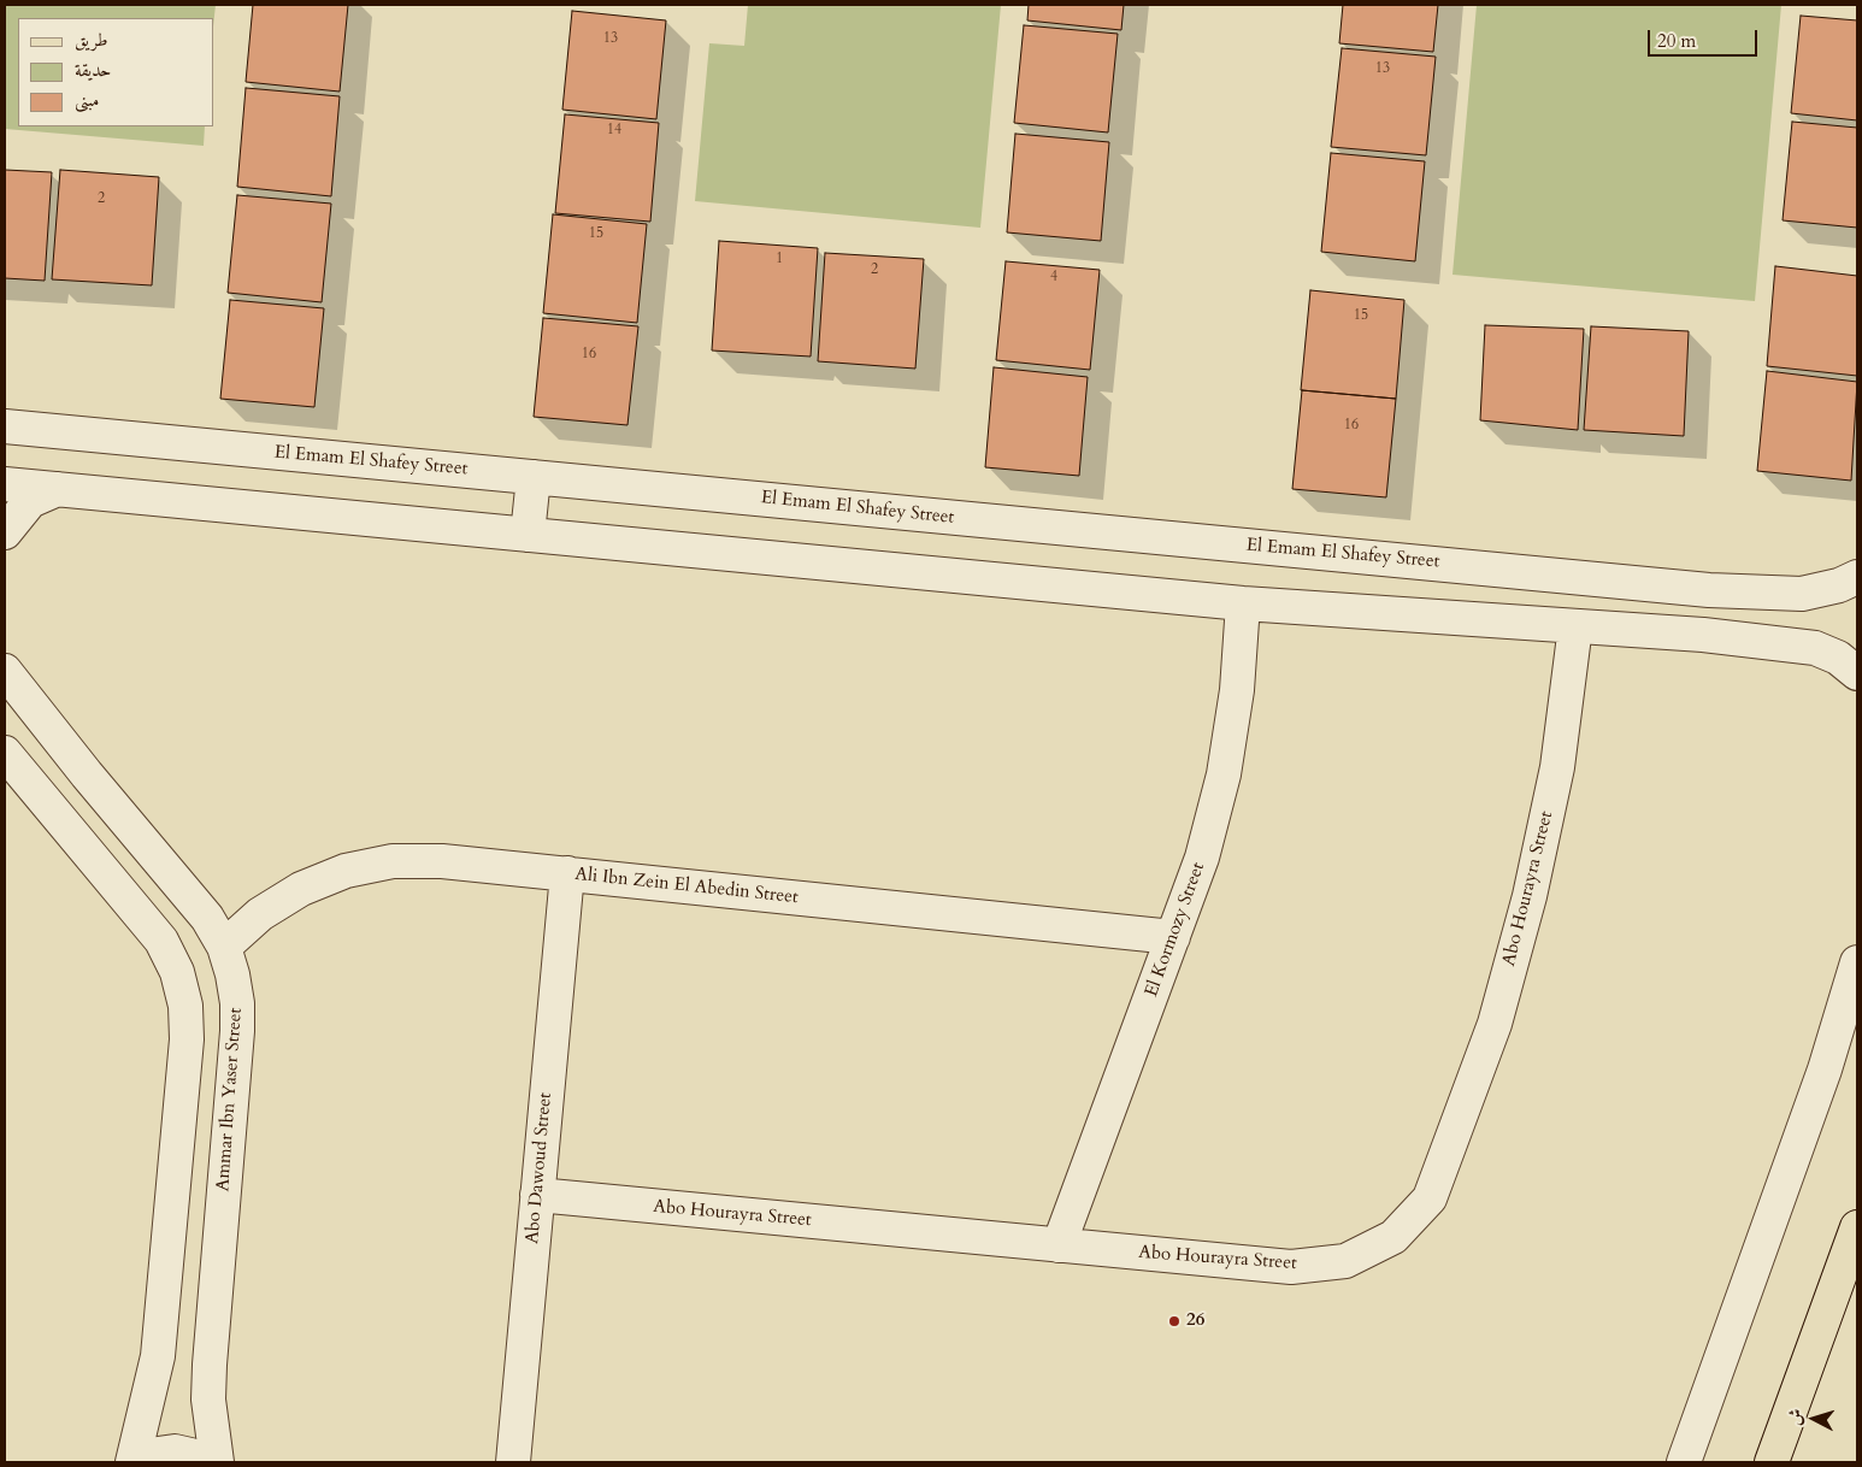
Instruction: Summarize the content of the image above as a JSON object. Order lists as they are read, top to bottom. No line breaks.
{"streets":{"street":["El Emam El Shafey Street","Ali Ibn Zein El Abedin Street","Abo Hourayra Street","El Kormozy Street","Ammar Ibn Yaser Street","Abo Dawoud Street"]},"crossings":[["Ali Ibn Zein El Abedin Street","El Kormozy Street"],["Ali Ibn Zein El Abedin Street","Ammar Ibn Yaser Street"],["Ali Ibn Zein El Abedin Street","Abo Dawoud Street"],["Abo Hourayra Street","El Kormozy Street"],["Abo Hourayra Street","Abo Dawoud Street"]],"places":["26"],"house_numbers":["13","13","14","2","15","1","2","4","15","16","16"],"legend":["طريق","حديقة","مبنى"],"scale_bar":"20 m","north":"left"}
